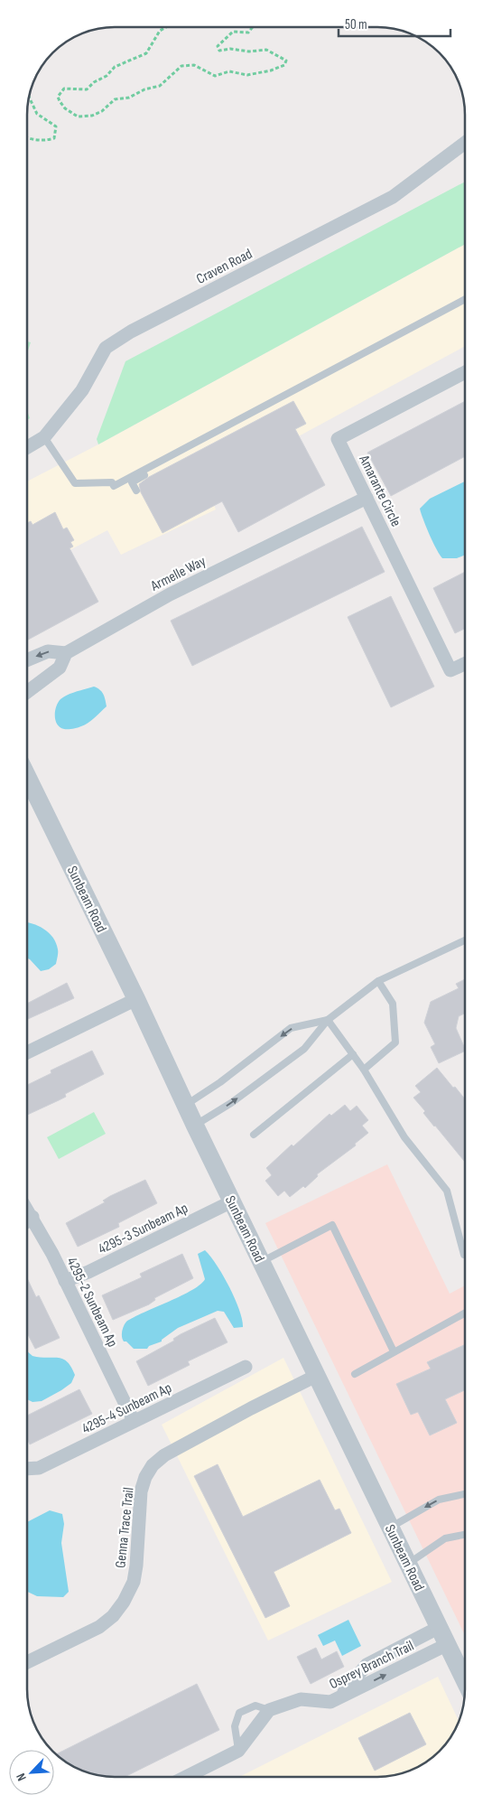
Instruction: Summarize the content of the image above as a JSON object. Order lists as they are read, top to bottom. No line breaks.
{"streets":{"street":["Craven Road","Amarante Circle","Armelle Way","Sunbeam Road","4295-3 Sunbeam Ap","4295-2 Sunbeam Ap","4295-4 Sunbeam Ap","Genna Trace Trail","Osprey Branch Trail"]},"crossings":[["Amarante Circle","Armelle Way"],["Sunbeam Road","4295-3 Sunbeam Ap"],["Sunbeam Road","Genna Trace Trail"],["Sunbeam Road","Osprey Branch Trail"],["4295-3 Sunbeam Ap","4295-2 Sunbeam Ap"],["4295-2 Sunbeam Ap","4295-4 Sunbeam Ap"]],"scale_bar":"50 m","north":"bottom left"}
